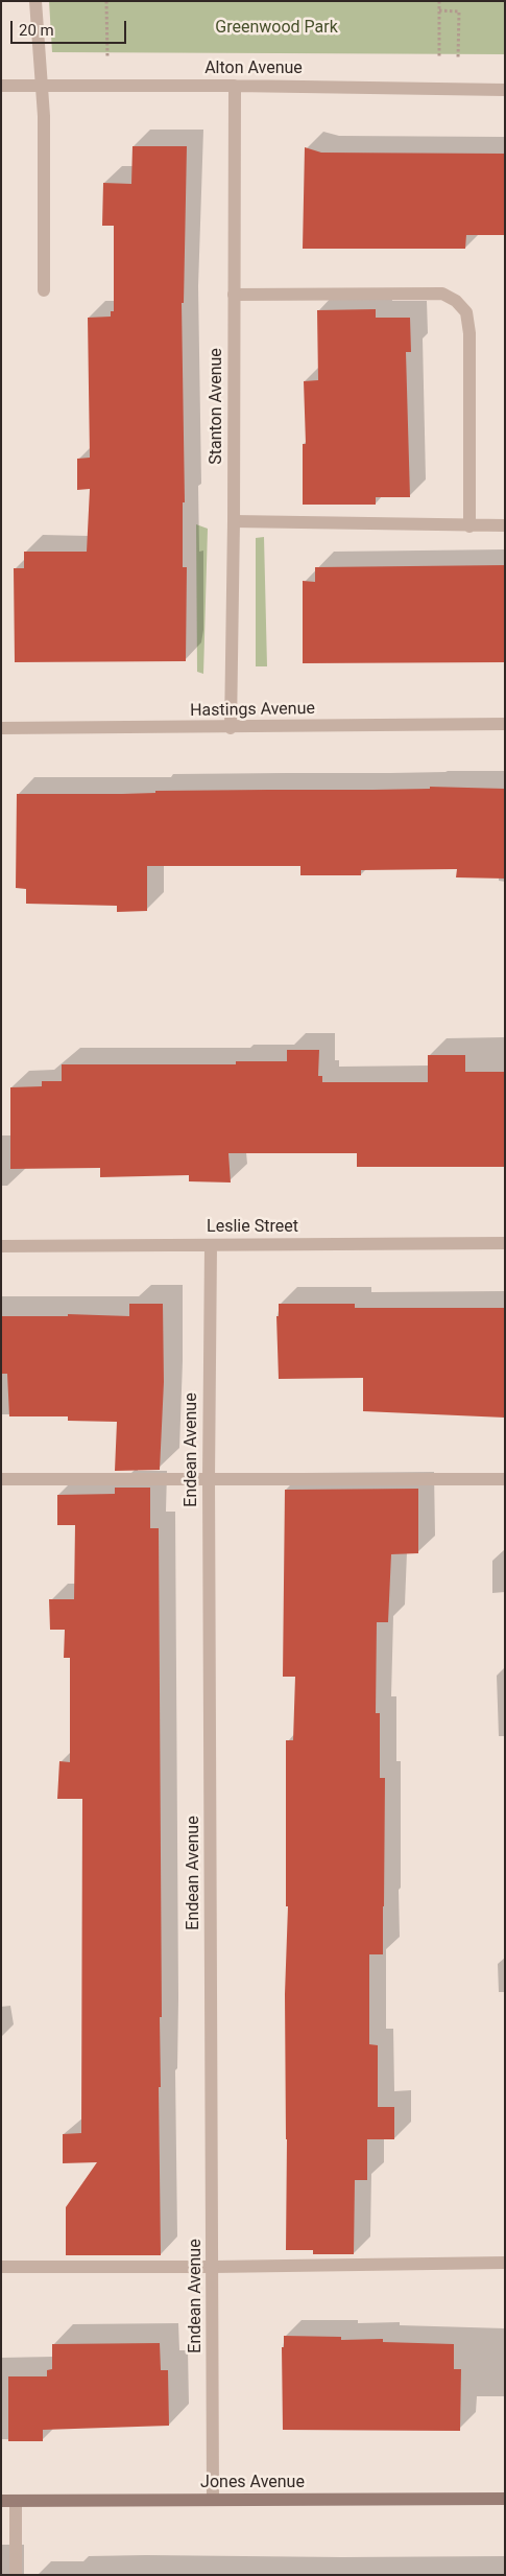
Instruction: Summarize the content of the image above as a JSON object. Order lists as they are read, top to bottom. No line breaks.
{"streets":{"street":["Alton Avenue","Stanton Avenue","Hastings Avenue","Leslie Street","Endean Avenue","Jones Avenue"]},"crossings":[["Alton Avenue","Stanton Avenue"],["Stanton Avenue","Hastings Avenue"],["Leslie Street","Endean Avenue"],["Endean Avenue","Jones Avenue"]],"parks":["Greenwood Park"],"scale_bar":"20 m"}
